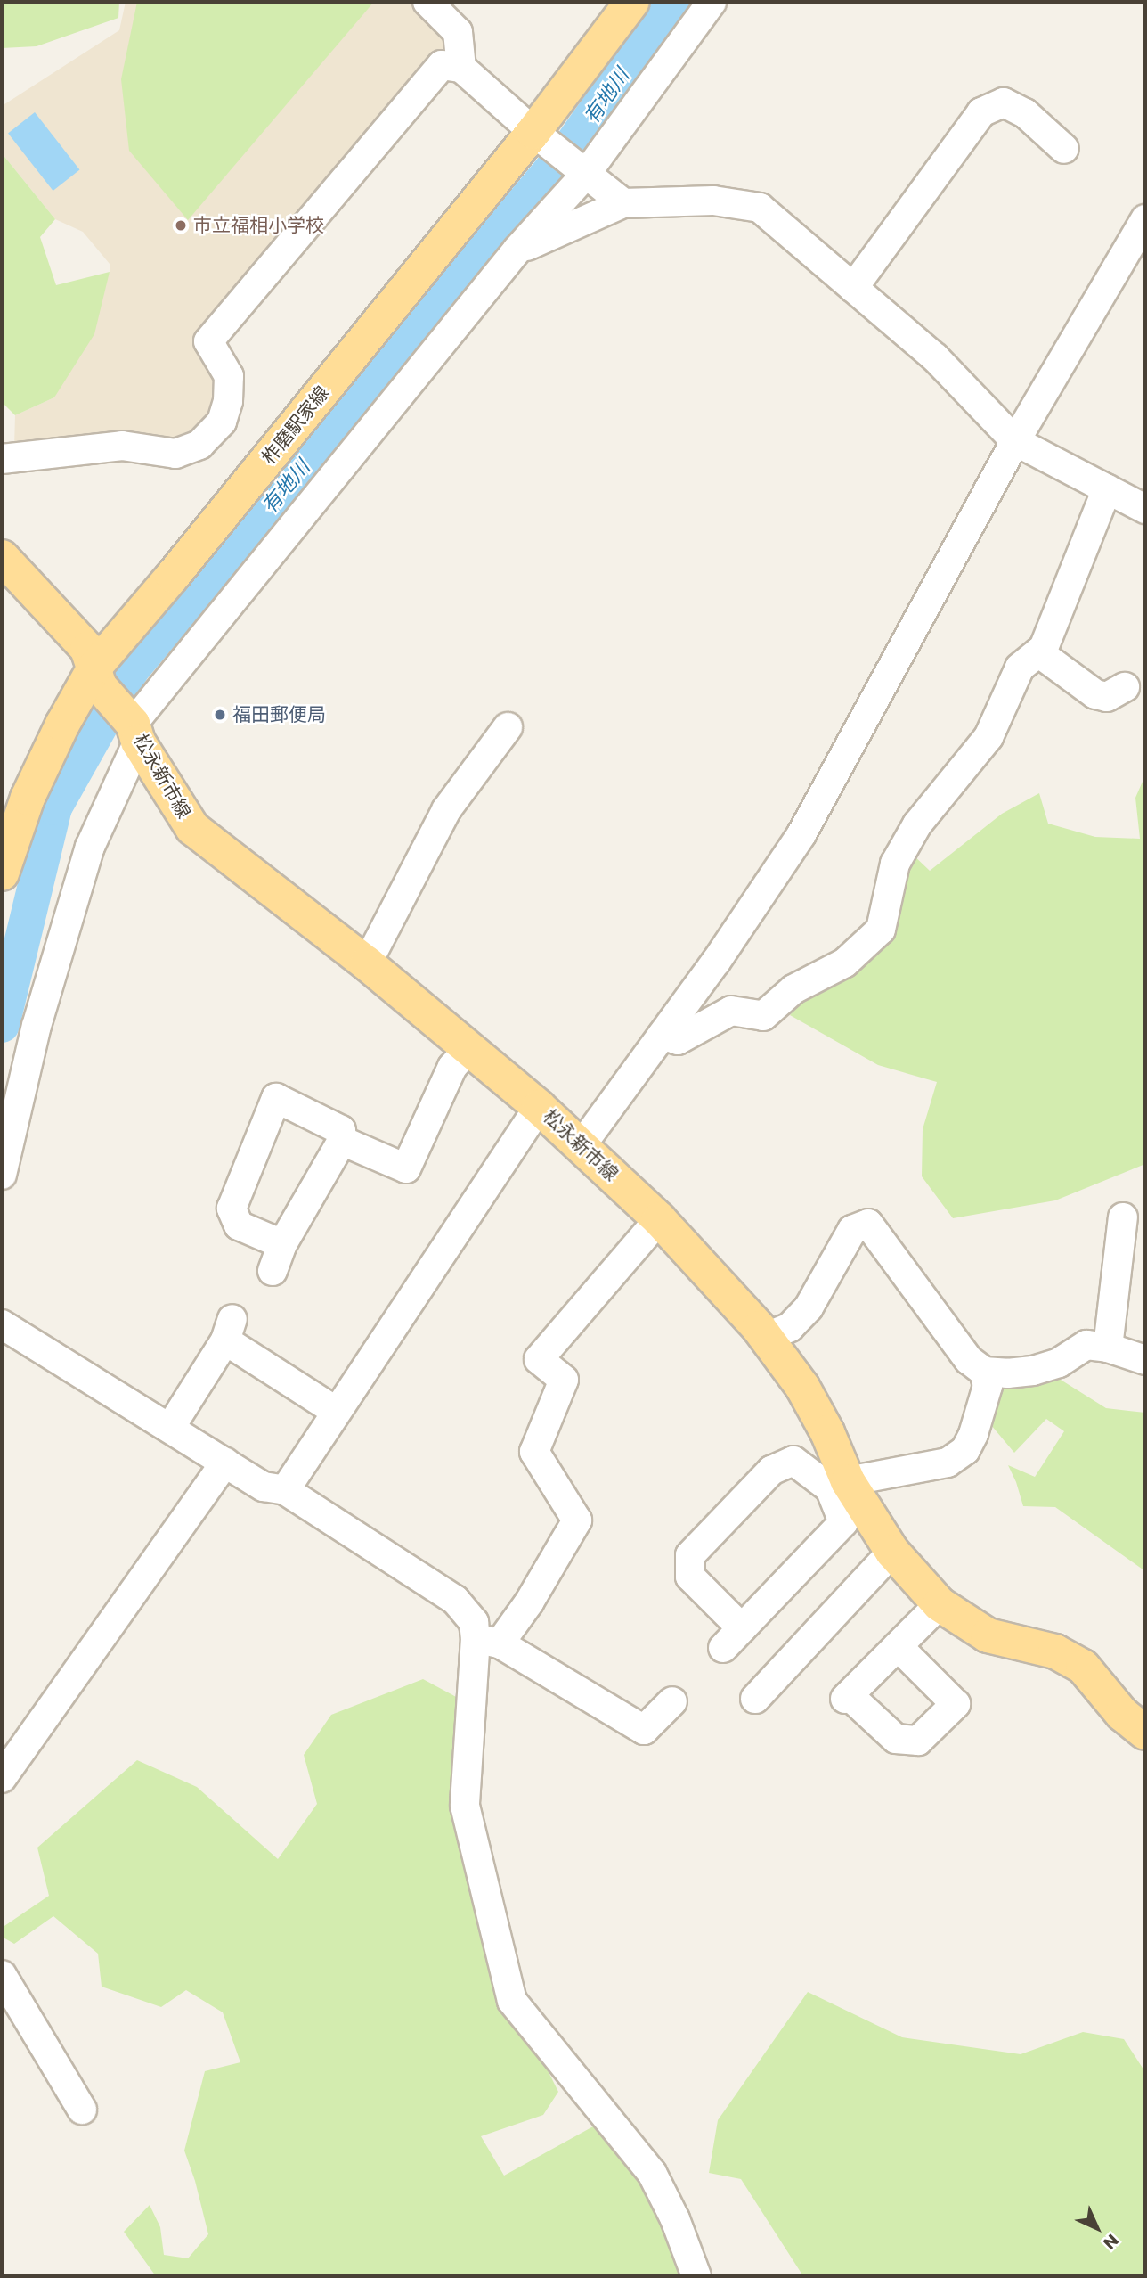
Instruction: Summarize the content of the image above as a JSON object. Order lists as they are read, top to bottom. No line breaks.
{"streets":{"main road":["柞磨駅家線","松永新市線"]},"crossings":[["柞磨駅家線","松永新市線"]],"water":["有地川"],"places":["市立福相小学校","福田郵便局"],"north":"bottom right"}
